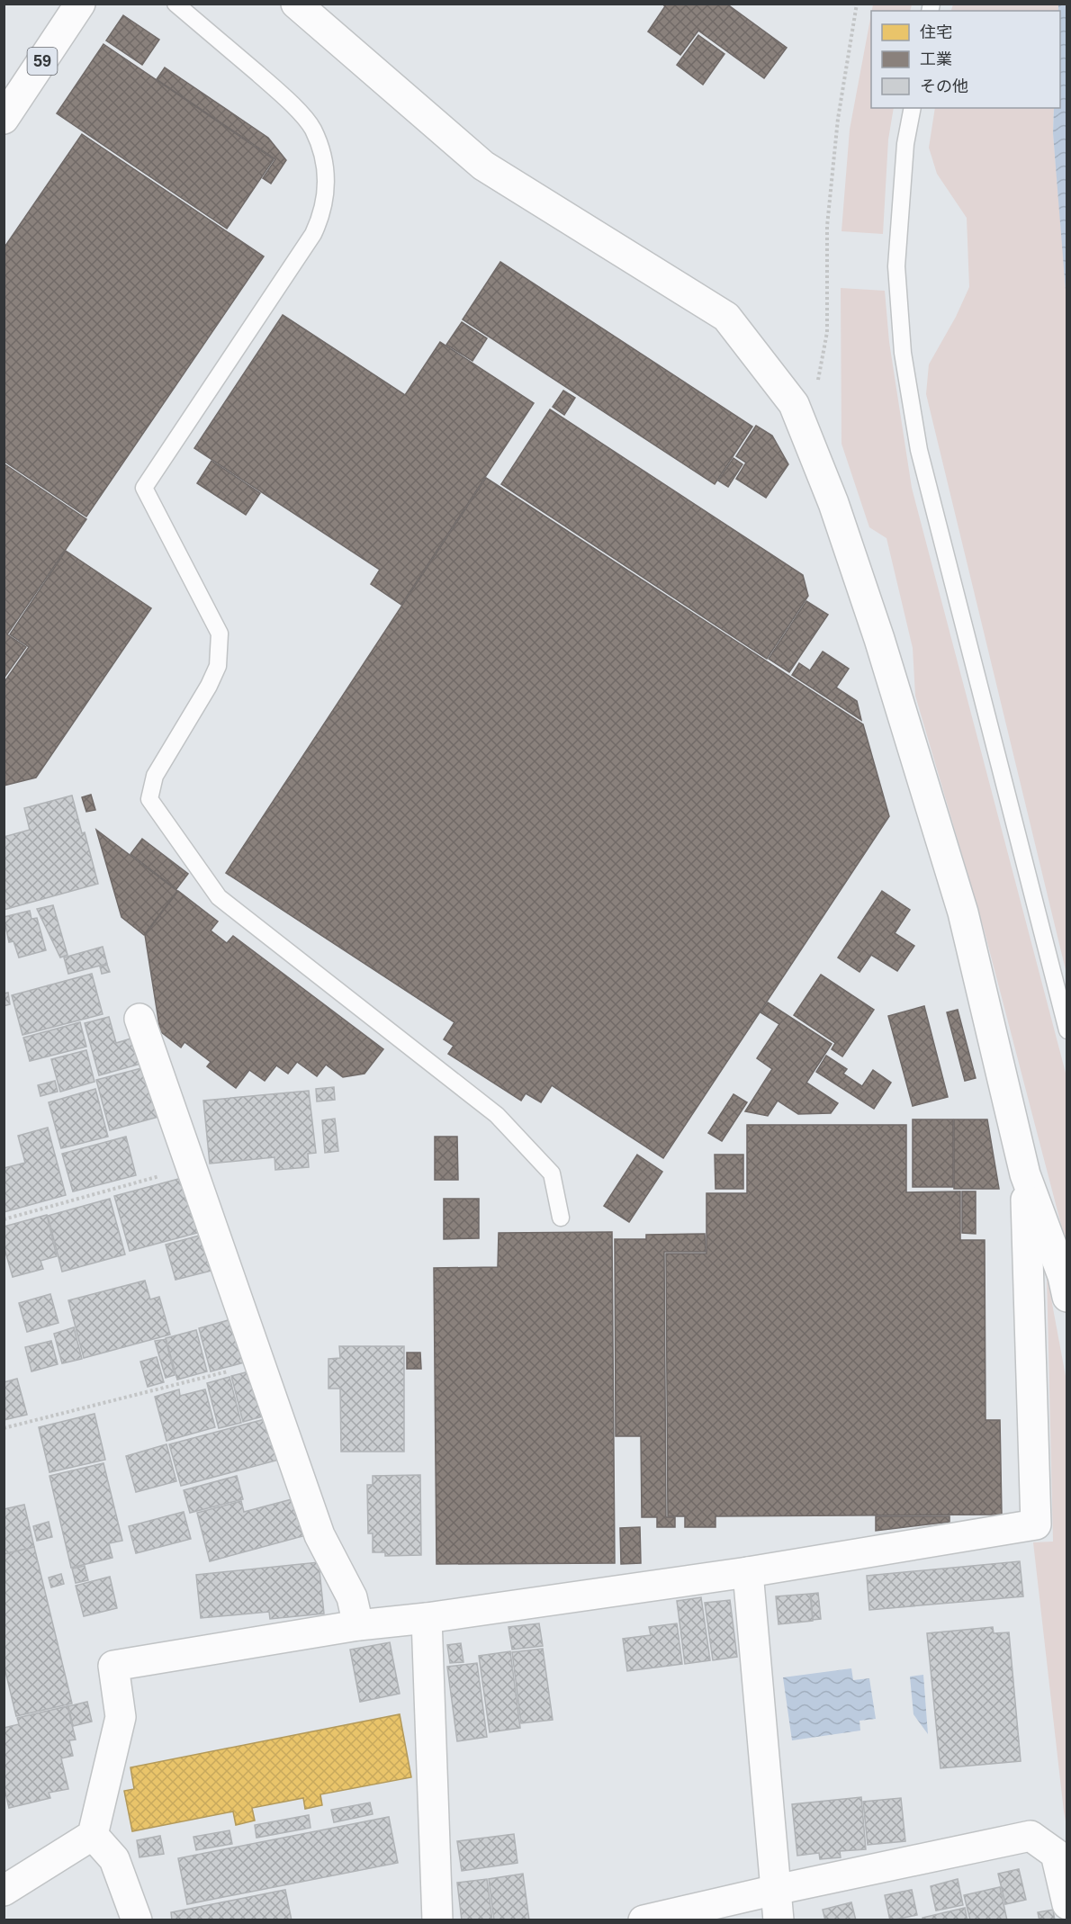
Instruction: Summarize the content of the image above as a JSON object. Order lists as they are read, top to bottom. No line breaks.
{"streets":{"street":["59"]},"legend":["住宅","工業","その他"]}
